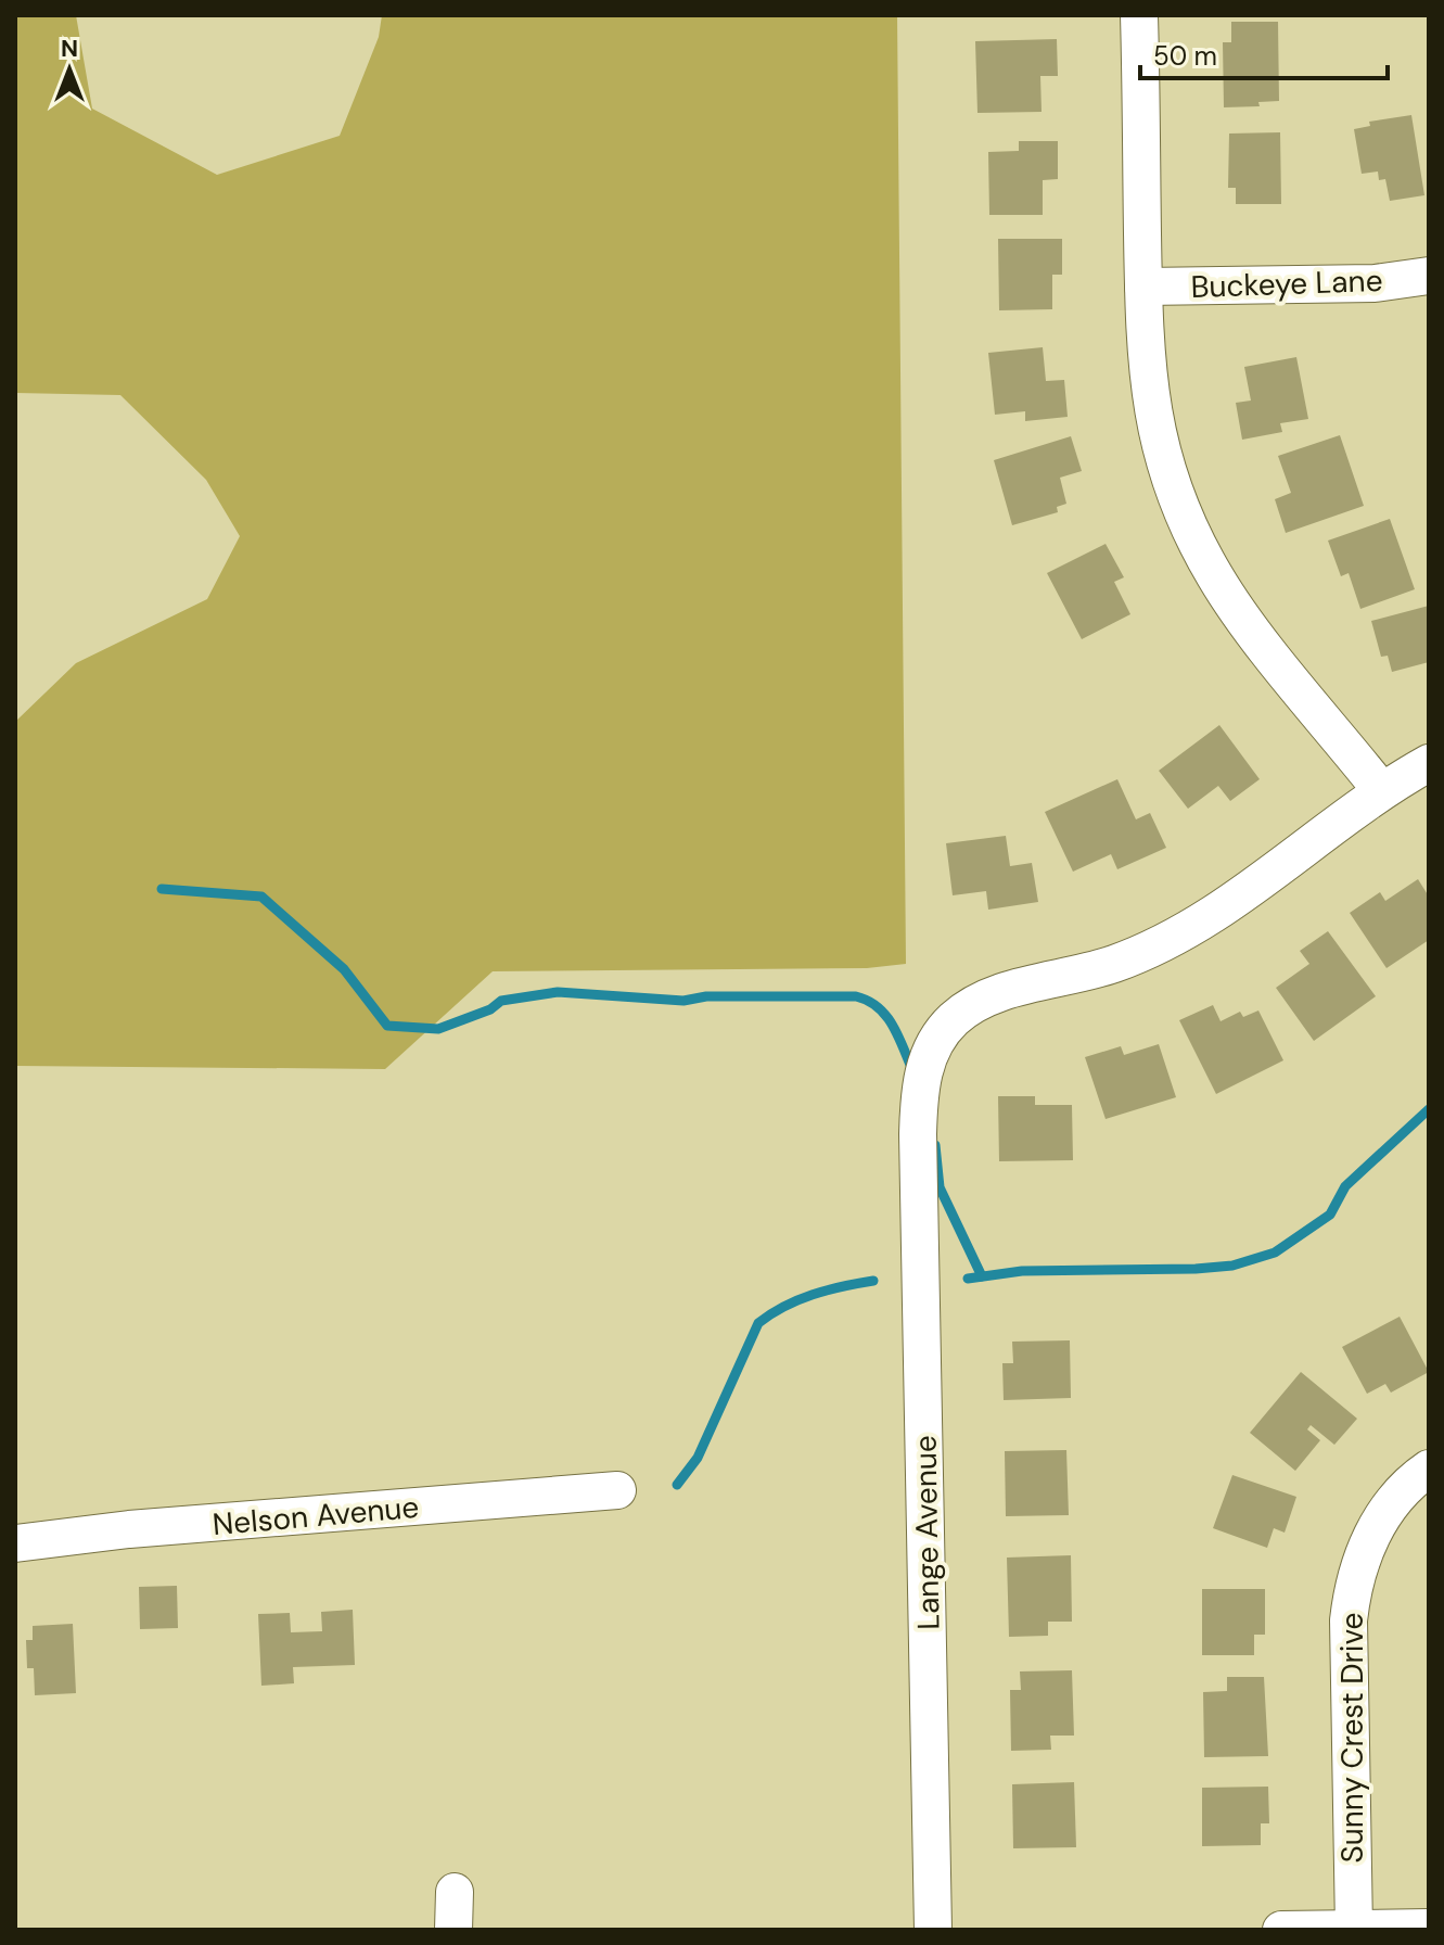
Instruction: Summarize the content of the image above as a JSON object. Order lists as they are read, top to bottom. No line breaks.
{"streets":{"street":["Buckeye Lane","Nelson Avenue","Lange Avenue","Sunny Crest Drive"]},"scale_bar":"50 m","north":"top"}
